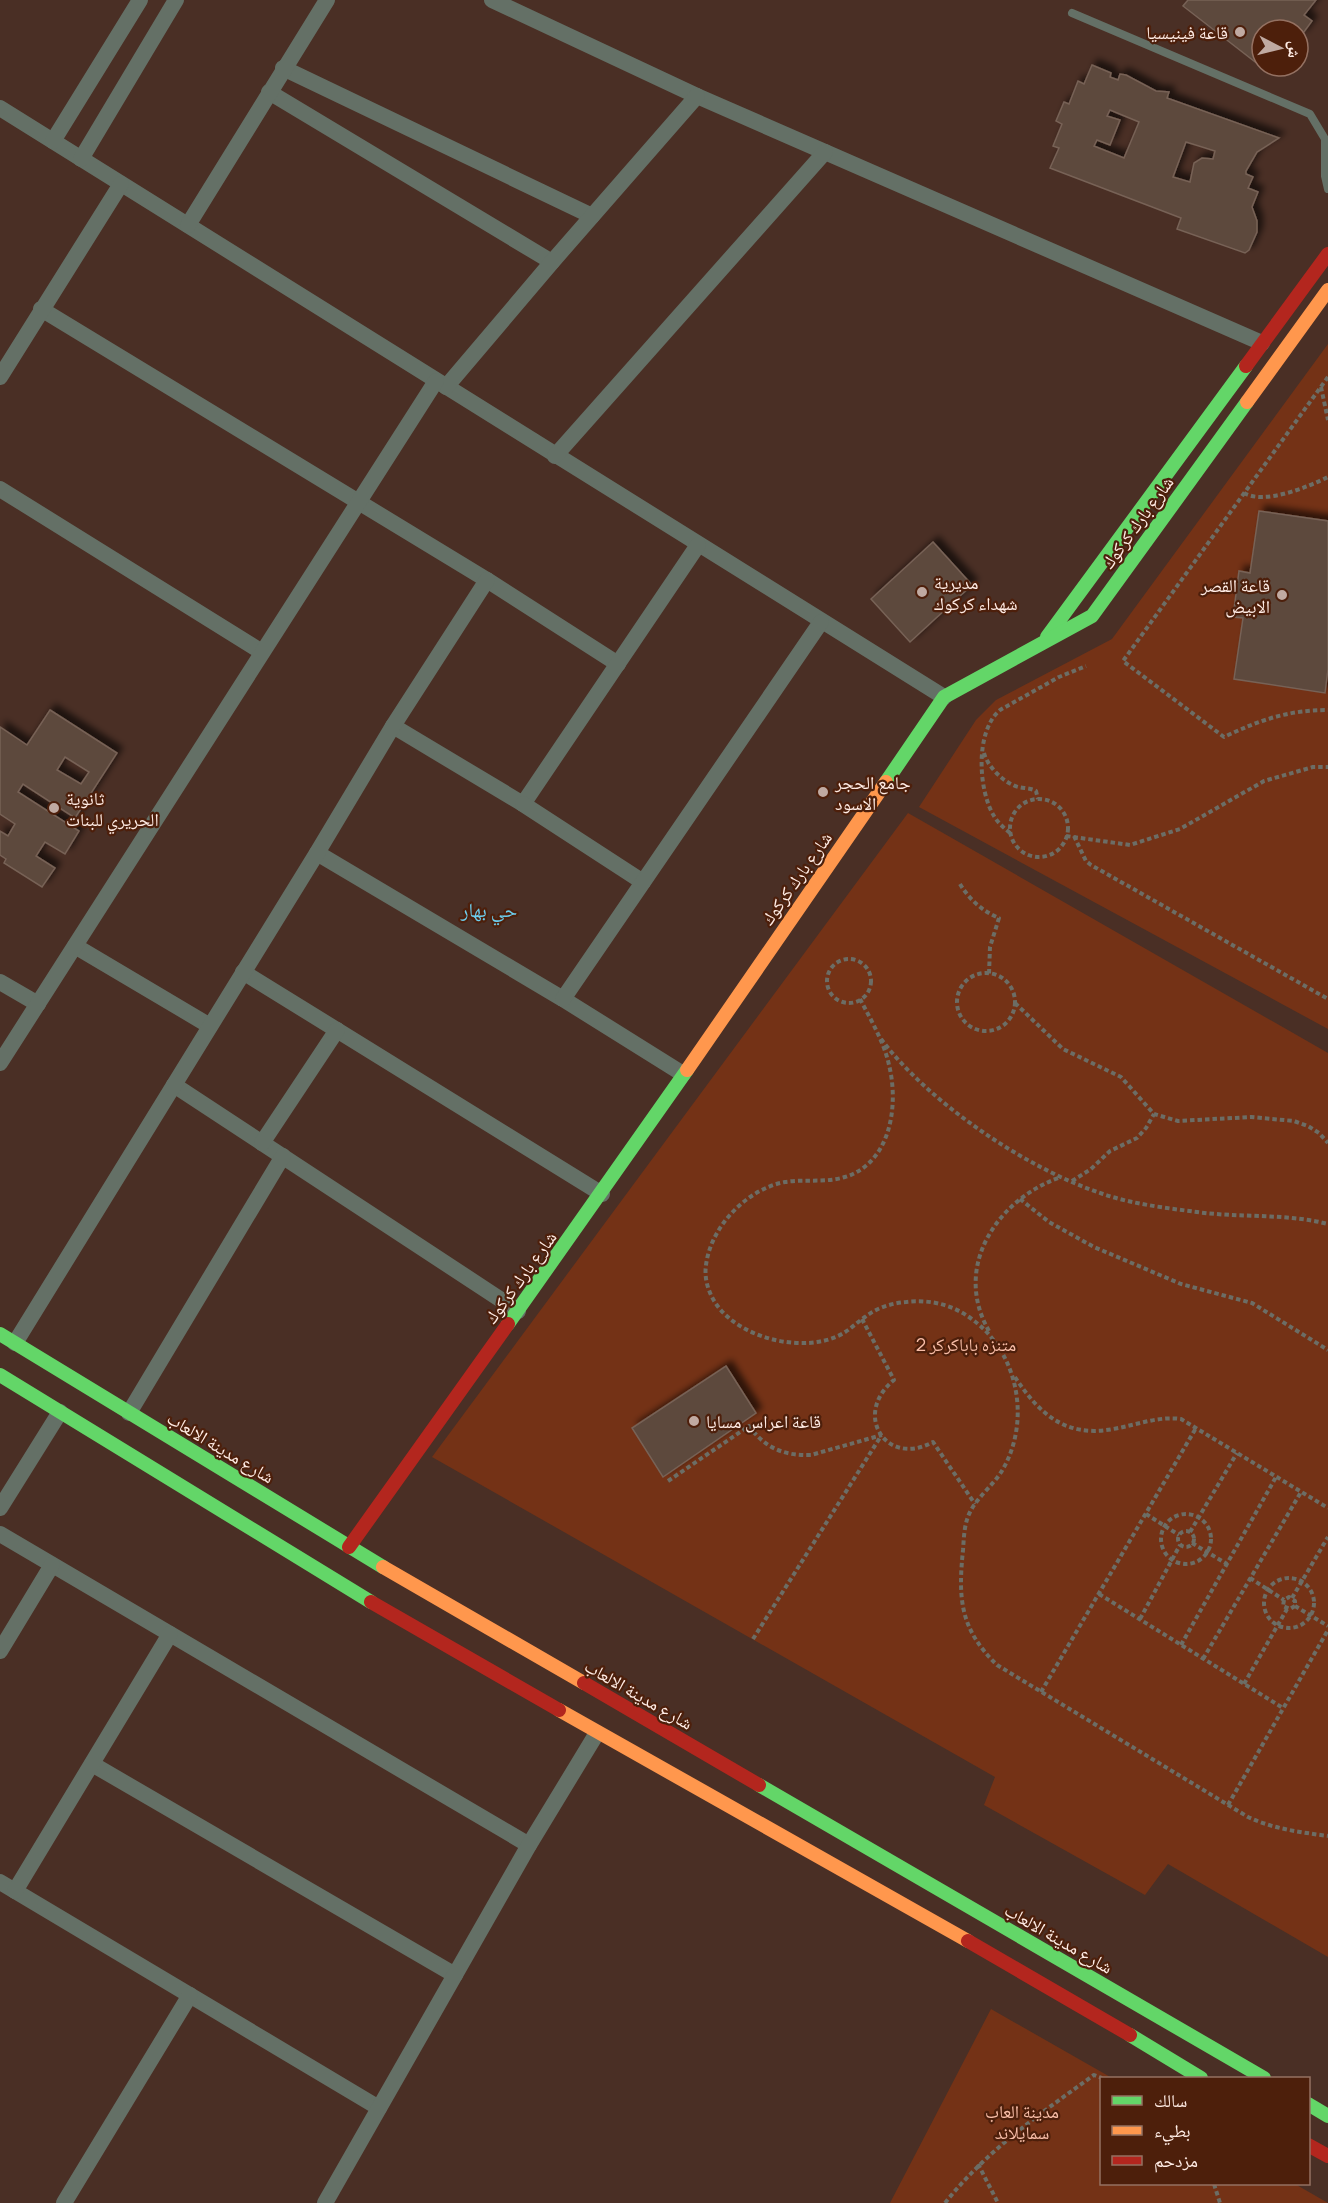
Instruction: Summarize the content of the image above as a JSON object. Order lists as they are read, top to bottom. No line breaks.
{"streets":{"main road":["شارع بارك كركوك","شارع مدينة الالعاب"]},"crossings":[["شارع بارك كركوك","شارع مدينة الالعاب"]],"districts":["حي بهار"],"parks":["متنزه باباكركر 2","مدينة العاب سمايلاند"],"places":["قاعة فينيسيا","مديرية شهداء كركوك","قاعة القصر الابيض","جامع الحجر الاسود","ثانوية الحريري للبنات","قاعة اعراس مسايا"],"legend":["سالك","بطيء","مزدحم"],"north":"right"}
